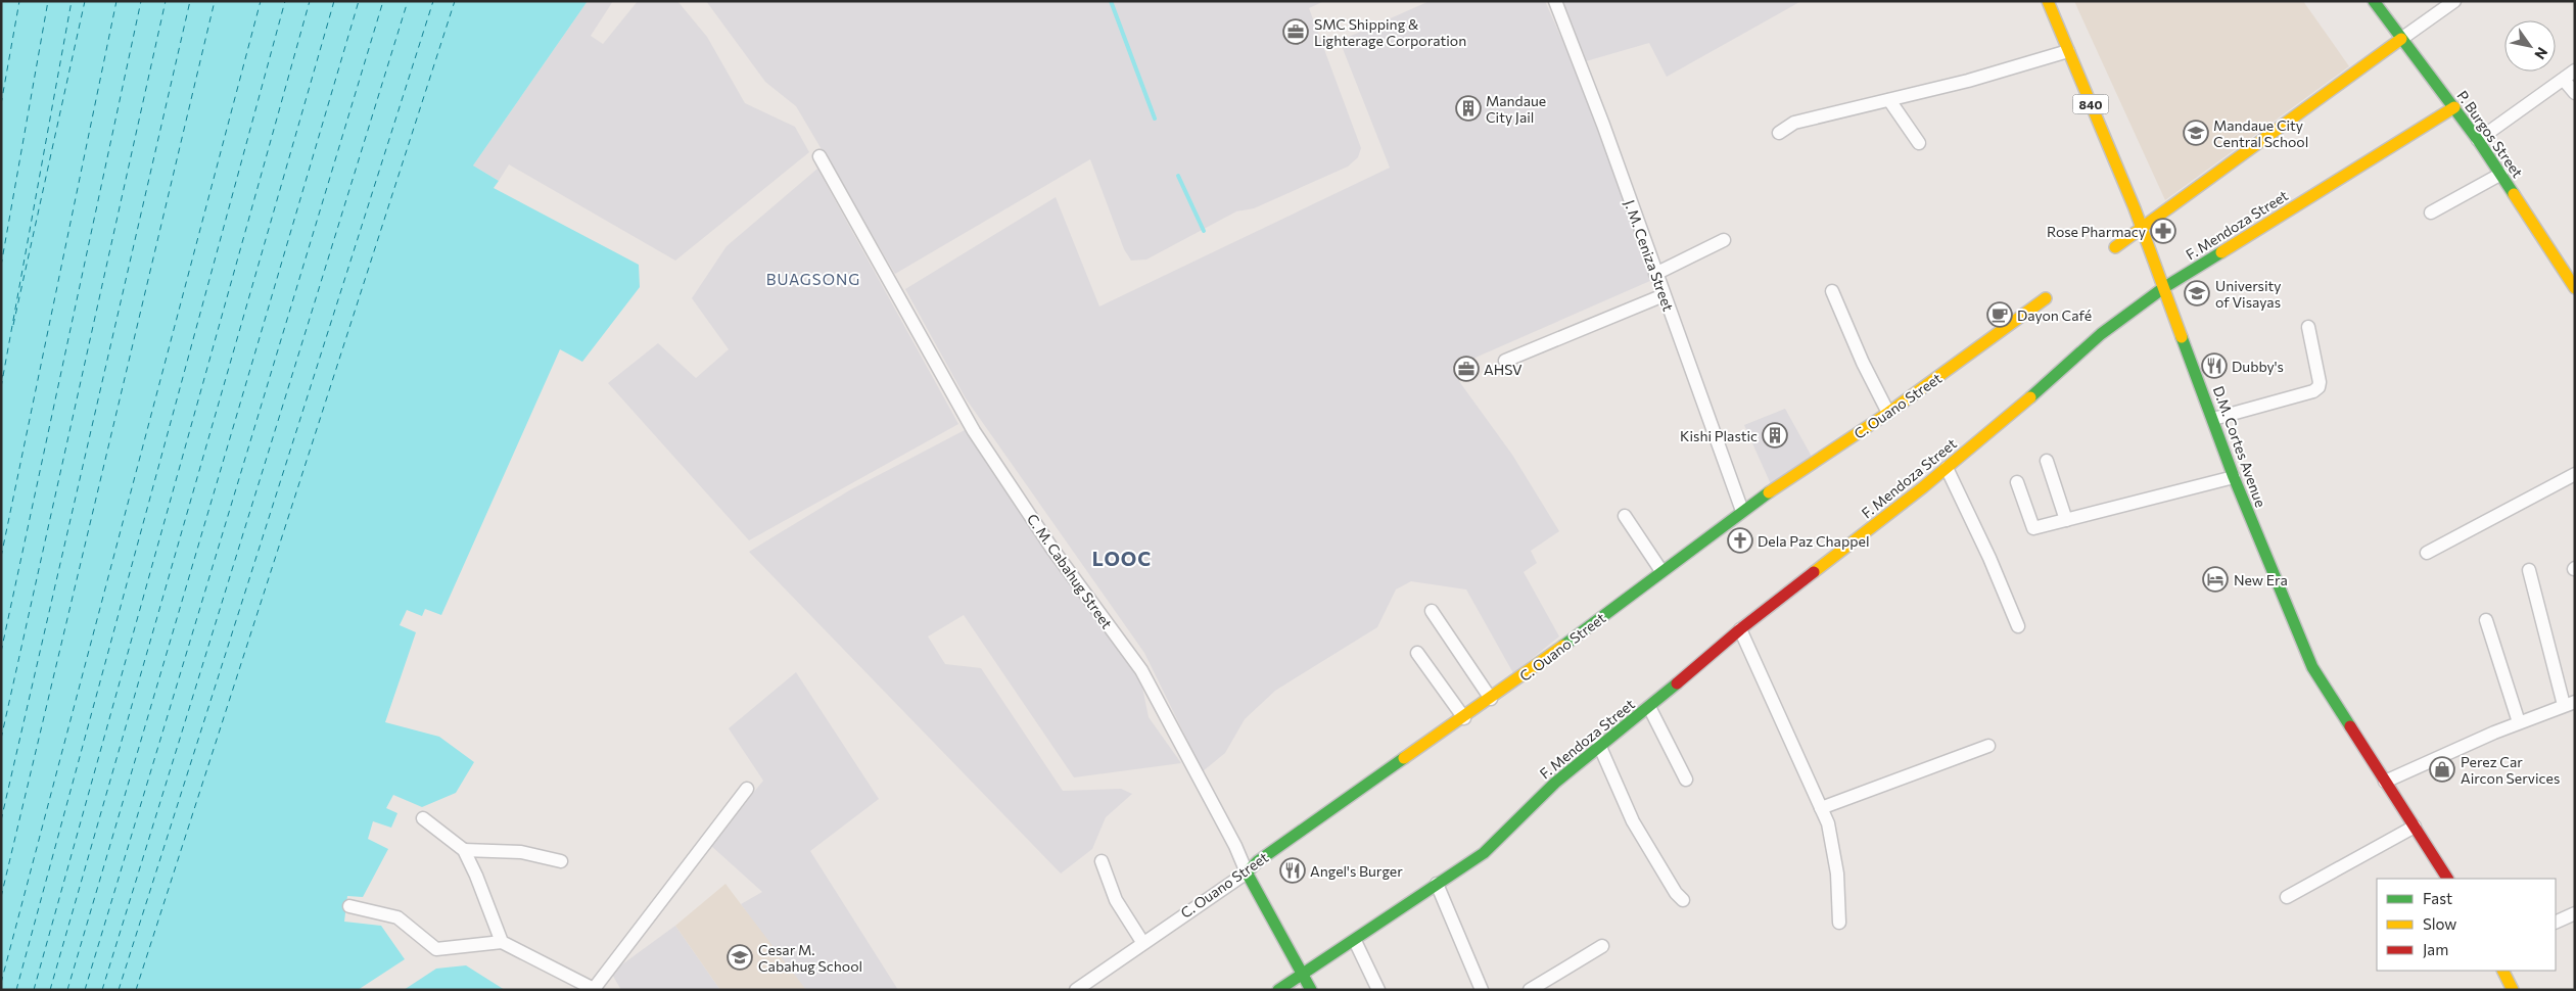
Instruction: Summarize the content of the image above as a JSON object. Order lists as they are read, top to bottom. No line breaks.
{"streets":{"main road":["840","P. Burgos Street","F. Mendoza Street","C. Ouano Street","D.M. Cortes Avenue","C. M. Cabahug Street"],"street":["J. M. Ceniza Street"]},"crossings":[["P. Burgos Street","F. Mendoza Street"],["F. Mendoza Street","D.M. Cortes Avenue"],["F. Mendoza Street","C. M. Cabahug Street"],["J. M. Ceniza Street","C. Ouano Street"],["C. Ouano Street","C. M. Cabahug Street"]],"districts":["BUAGSONG","LOOC"],"places":{"office":["SMC Shipping & Lighterage Corporation","AHSV"],"building":["Mandaue City Jail","Kishi Plastic"],"school or university":["Mandaue City Central School","University of Visayas","Cesar M. Cabahug School"],"pharmacy":["Rose Pharmacy"],"cafe":["Dayon Café"],"restaurant":["Dubby's","Angel's Burger"],"church":["Dela Paz Chappel"],"hotel":["New Era"],"shop":["Perez Car Aircon Services"]},"legend":["Fast","Slow","Jam"],"north":"bottom right"}
